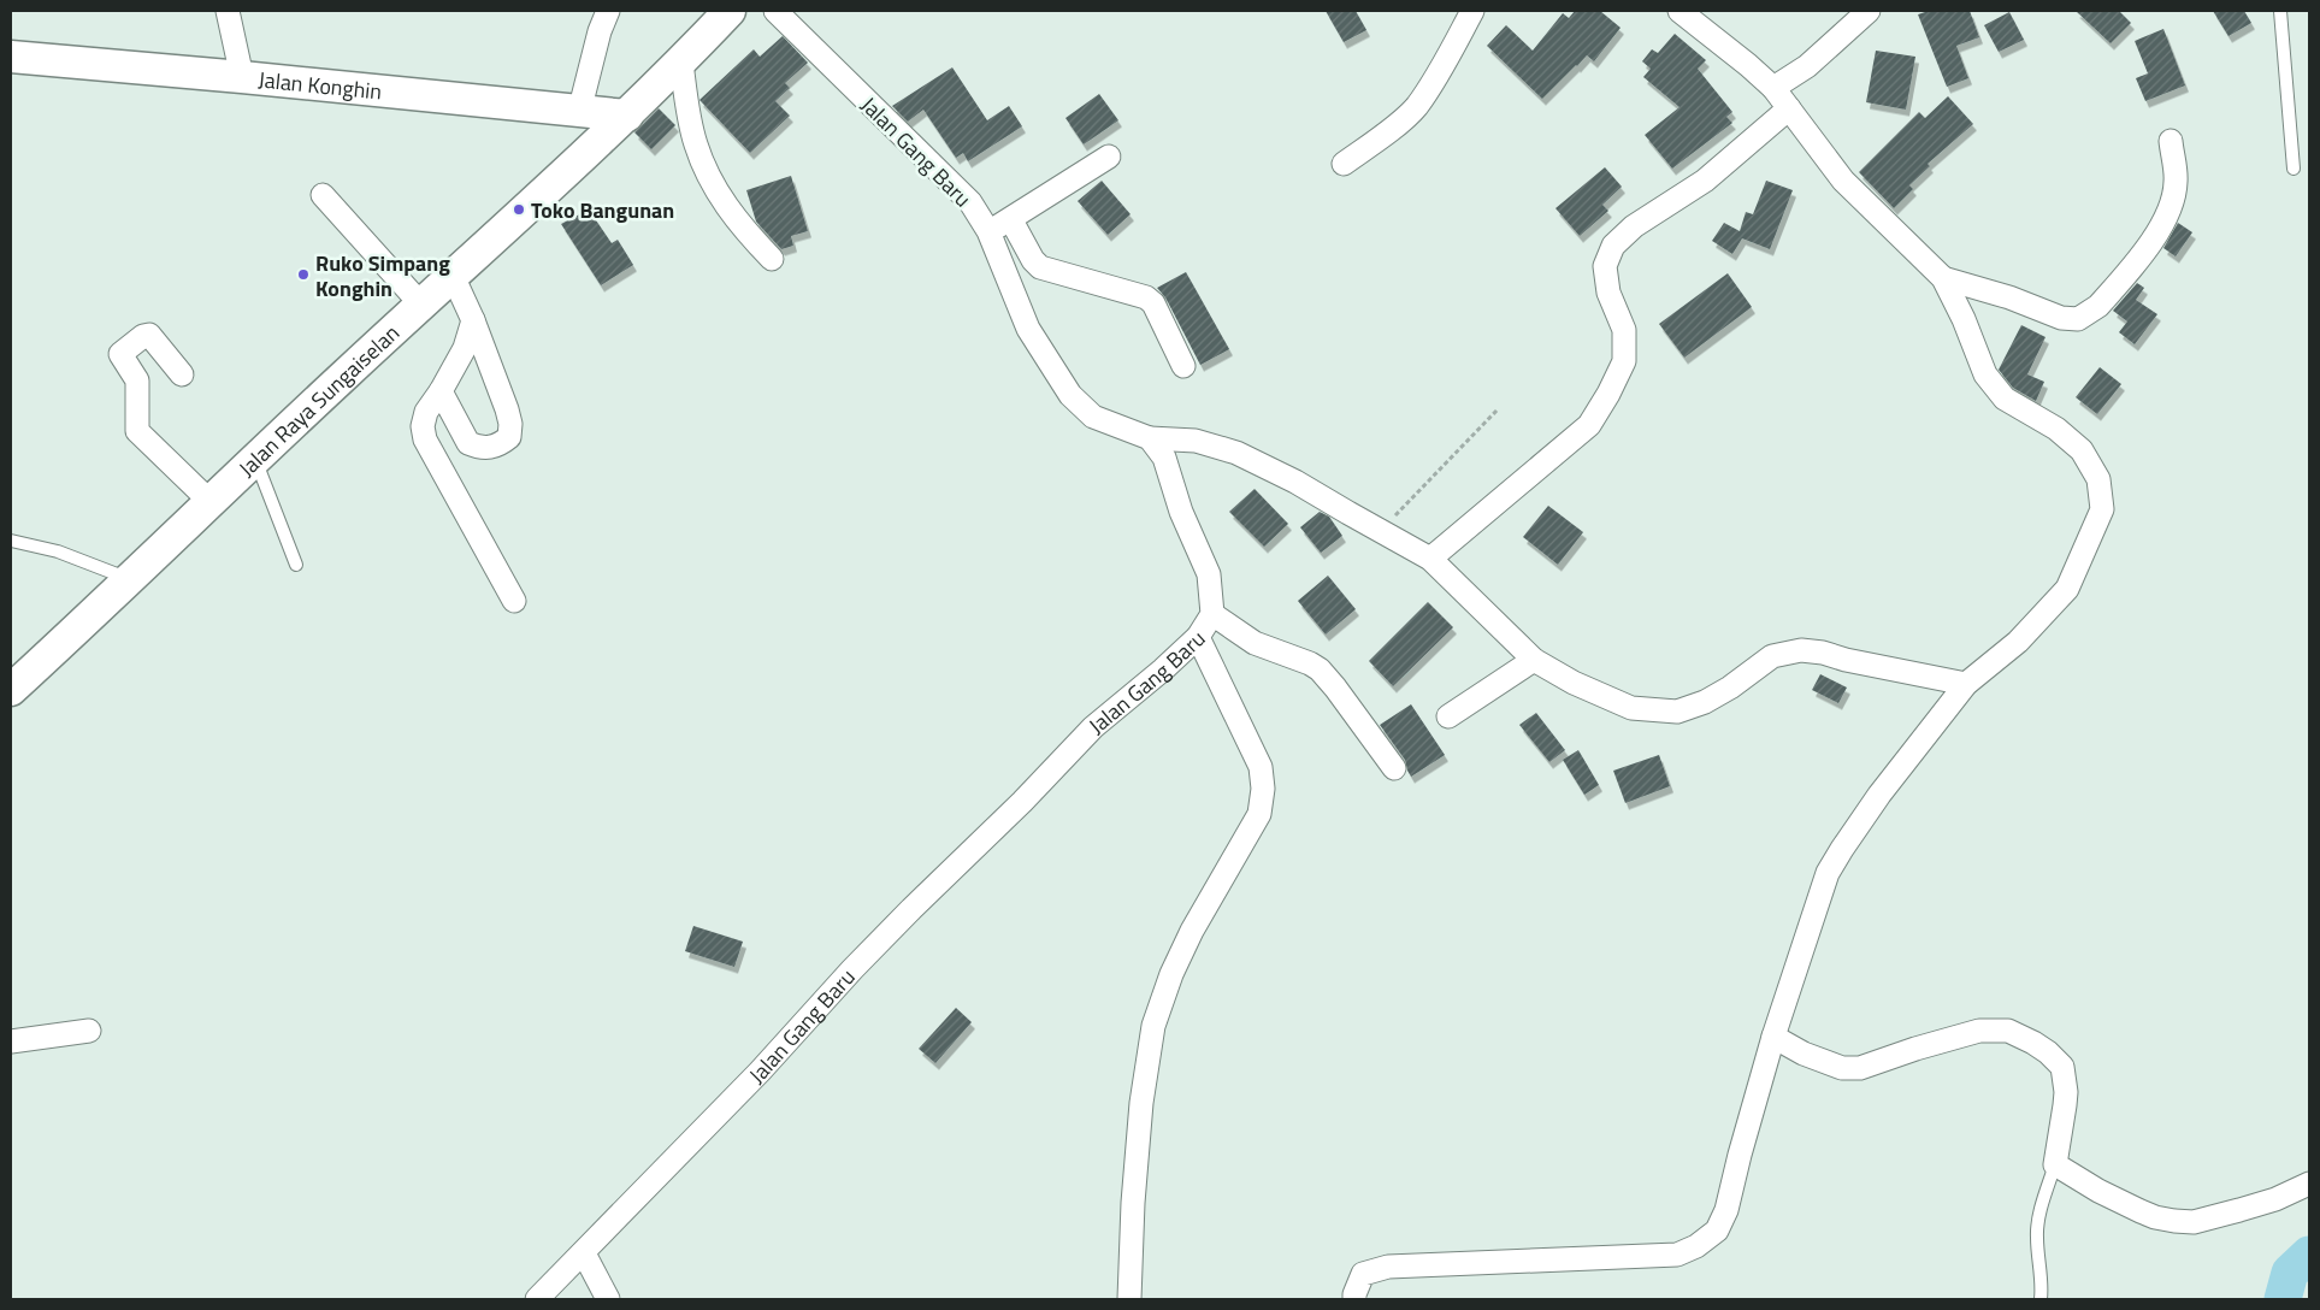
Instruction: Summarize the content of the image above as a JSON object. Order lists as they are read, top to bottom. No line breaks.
{"streets":{"main road":["Jalan Konghin","Jalan Raya Sungaiselan"],"street":["Jalan Gang Baru"]},"crossings":[["Jalan Konghin","Jalan Raya Sungaiselan"]],"places":["Toko Bangunan","Ruko Simpang Konghin"]}
